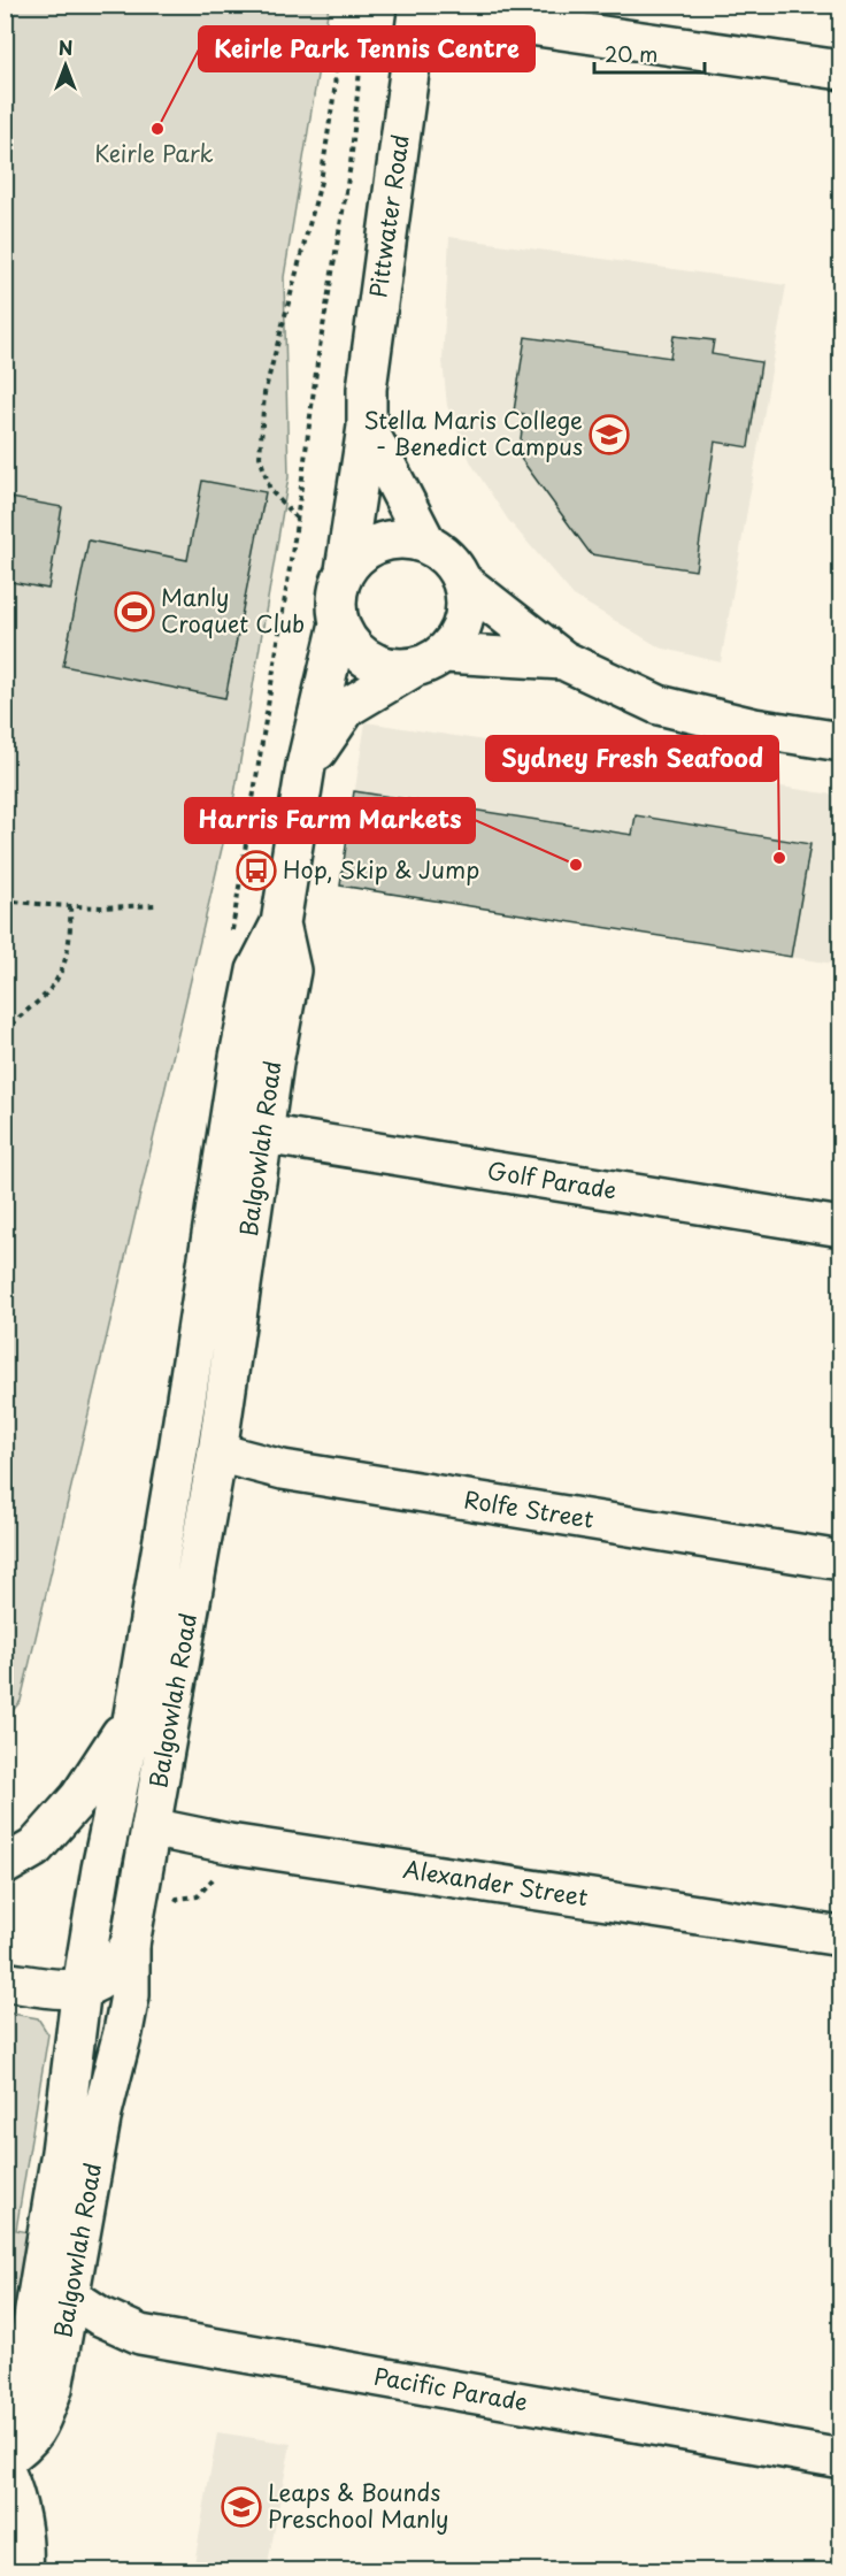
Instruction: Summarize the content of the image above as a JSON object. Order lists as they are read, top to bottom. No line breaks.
{"streets":{"main road":["Pittwater Road","Balgowlah Road","Golf Parade","Rolfe Street","Alexander Street","Pacific Parade"]},"crossings":[["Pittwater Road","Balgowlah Road"],["Balgowlah Road","Golf Parade"],["Balgowlah Road","Rolfe Street"],["Balgowlah Road","Alexander Street"],["Balgowlah Road","Pacific Parade"]],"parks":["Keirle Park"],"places":{"other":["Keirle Park Tennis Centre","Sydney Fresh Seafood","Harris Farm Markets"],"school or university":["Stella Maris College - Benedict Campus","Leaps & Bounds Preschool Manly"],"sports":["Manly Croquet Club"],"bus stop":["Hop, Skip & Jump"]},"scale_bar":"20 m","north":"top"}
